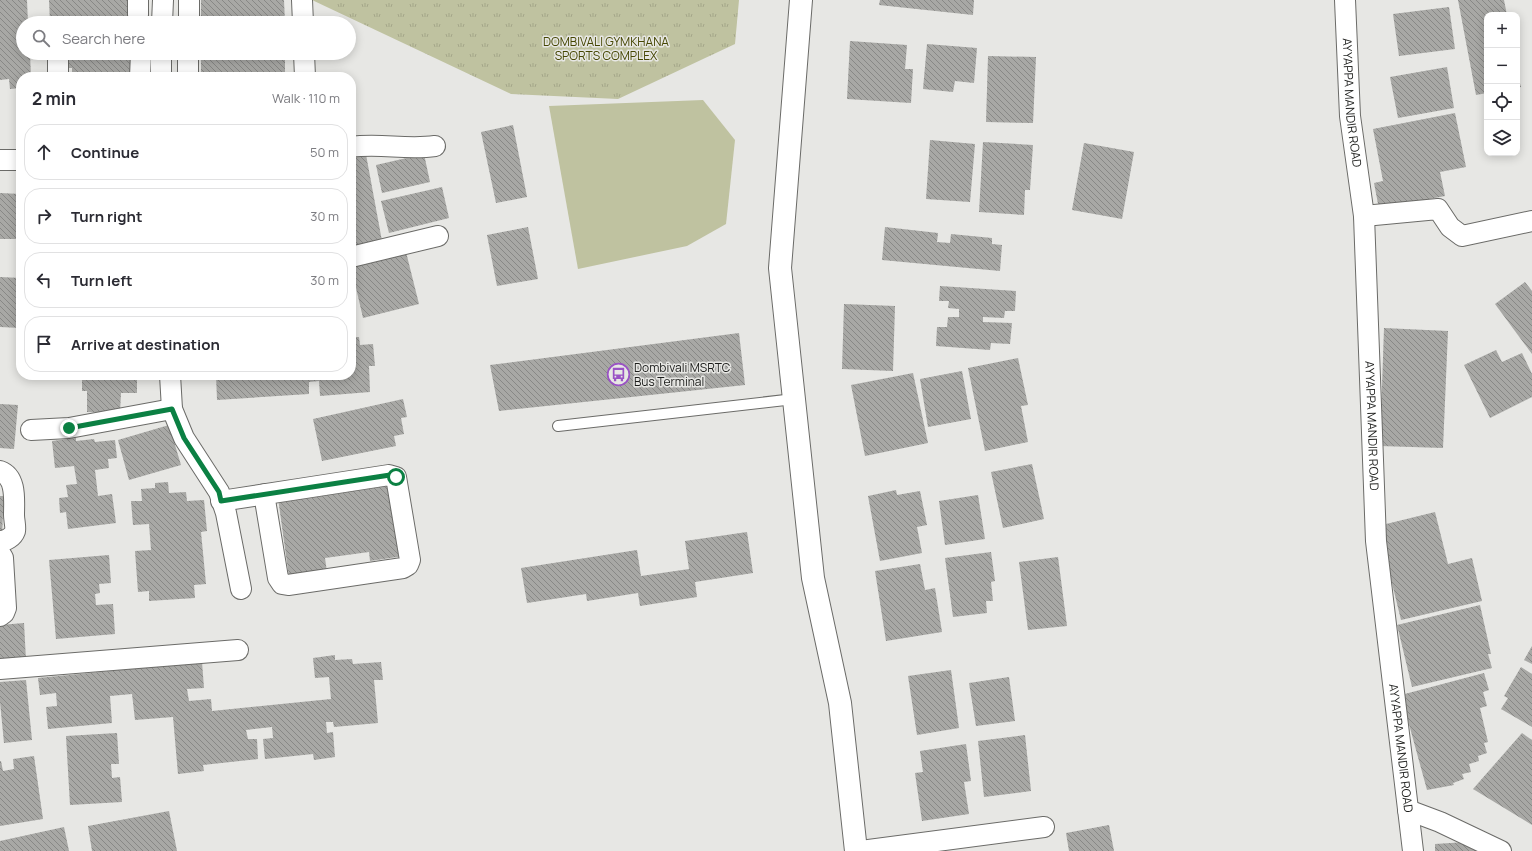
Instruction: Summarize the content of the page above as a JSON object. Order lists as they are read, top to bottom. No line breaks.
{"streets":{"street":["AYYAPPA MANDIR ROAD"]},"parks":["DOMBIVALI GYMKHANA SPORTS COMPLEX"],"places":{"bus stop":["Dombivali MSRTC Bus Terminal"]},"page":{"map_buttons":["+","−"],"search":"Search here","heading":["2 min","Walk · 110 m"],"list":[["Continue","50 m"],["Turn right","30 m"],["Turn left","30 m"],"Arrive at destination"]}}
